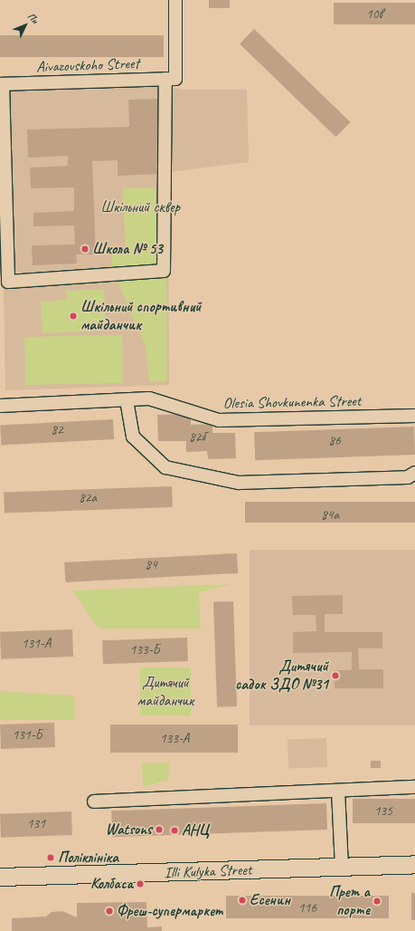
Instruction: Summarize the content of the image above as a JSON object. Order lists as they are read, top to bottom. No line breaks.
{"streets":{"street":["Aivazovskoho Street","Olesia Shovkunenka Street","Illi Kulyka Street"]},"parks":["Шкільний сквер","Дитячий майданчик"],"places":["Школа № 53","Шкільний спортивний майданчик","Дитячий садок ЗДО №31","Watsons","АНЦ","Поліклініка","Колбаса","Есенин","Прет а порте","Фреш-супермаркет"],"house_numbers":["10в","82","82б","86","82а","84а","84","131-А","133-Б","131-Б","133-А","135","131","116"],"north":"top right"}
